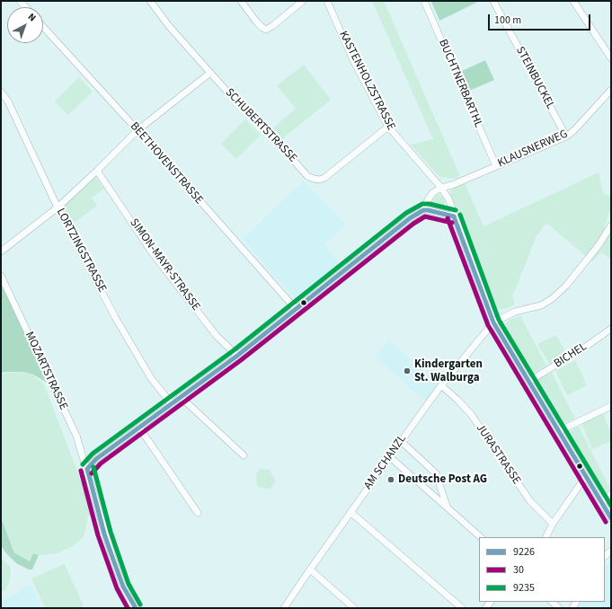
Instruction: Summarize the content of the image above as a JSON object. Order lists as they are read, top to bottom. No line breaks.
{"streets":{"street":["STEINBUCKEL","KASTENHOLZSTRASSE","BUCHTNERBARTHL","SCHUBERTSTRASSE","KLAUSNERWEG","BEETHOVENSTRASSE","LORTZINGSTRASSE","SIMON-MAYR-STRASSE","BICHEL","MOZARTSTRASSE","JURASTRASSE","AM SCHANZL"]},"crossings":[["STEINBUCKEL","KLAUSNERWEG"],["KASTENHOLZSTRASSE","SCHUBERTSTRASSE"],["KASTENHOLZSTRASSE","KLAUSNERWEG"],["KASTENHOLZSTRASSE","BICHEL"],["KASTENHOLZSTRASSE","AM SCHANZL"],["BUCHTNERBARTHL","KLAUSNERWEG"],["JURASTRASSE","AM SCHANZL"]],"places":["Kindergarten St. Walburga","Deutsche Post AG"],"lines":["transit line 9235","transit line 9226","transit line 30"],"legend":["9226","30","9235"],"scale_bar":"100 m","north":"top right"}
